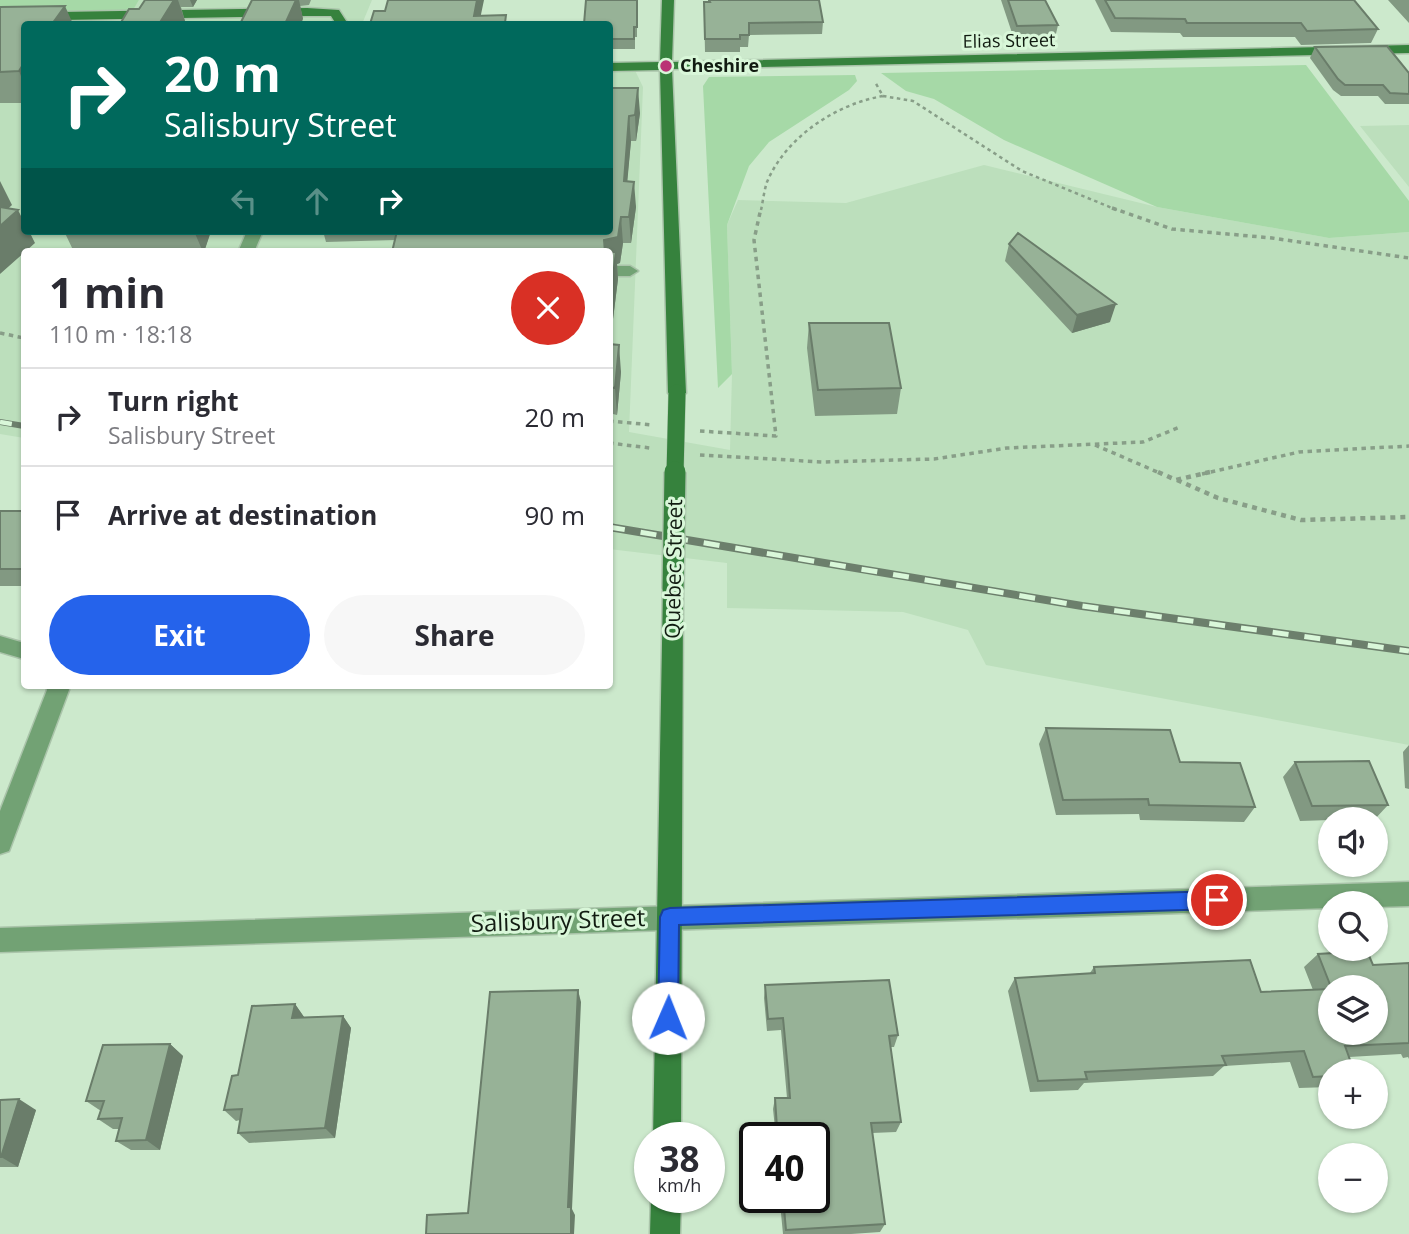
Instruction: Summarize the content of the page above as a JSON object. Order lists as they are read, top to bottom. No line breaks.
{"streets":{"street":["Elias Street","Quebec Street","Salisbury Street"]},"crossings":[["Elias Street","Quebec Street"],["Quebec Street","Salisbury Street"]],"places":["Cheshire"],"page":{"turn":["20 m","Salisbury Street"],"heading":["1 min","110 m · 18:18"],"list":[{"name":"Turn right","note":"Salisbury Street","value":"20 m"},{"name":"Arrive at destination","value":"90 m"}],"buttons":["Exit","Share"],"map_buttons":["+","−"],"speed":"38 km/h","limit":"40"}}
